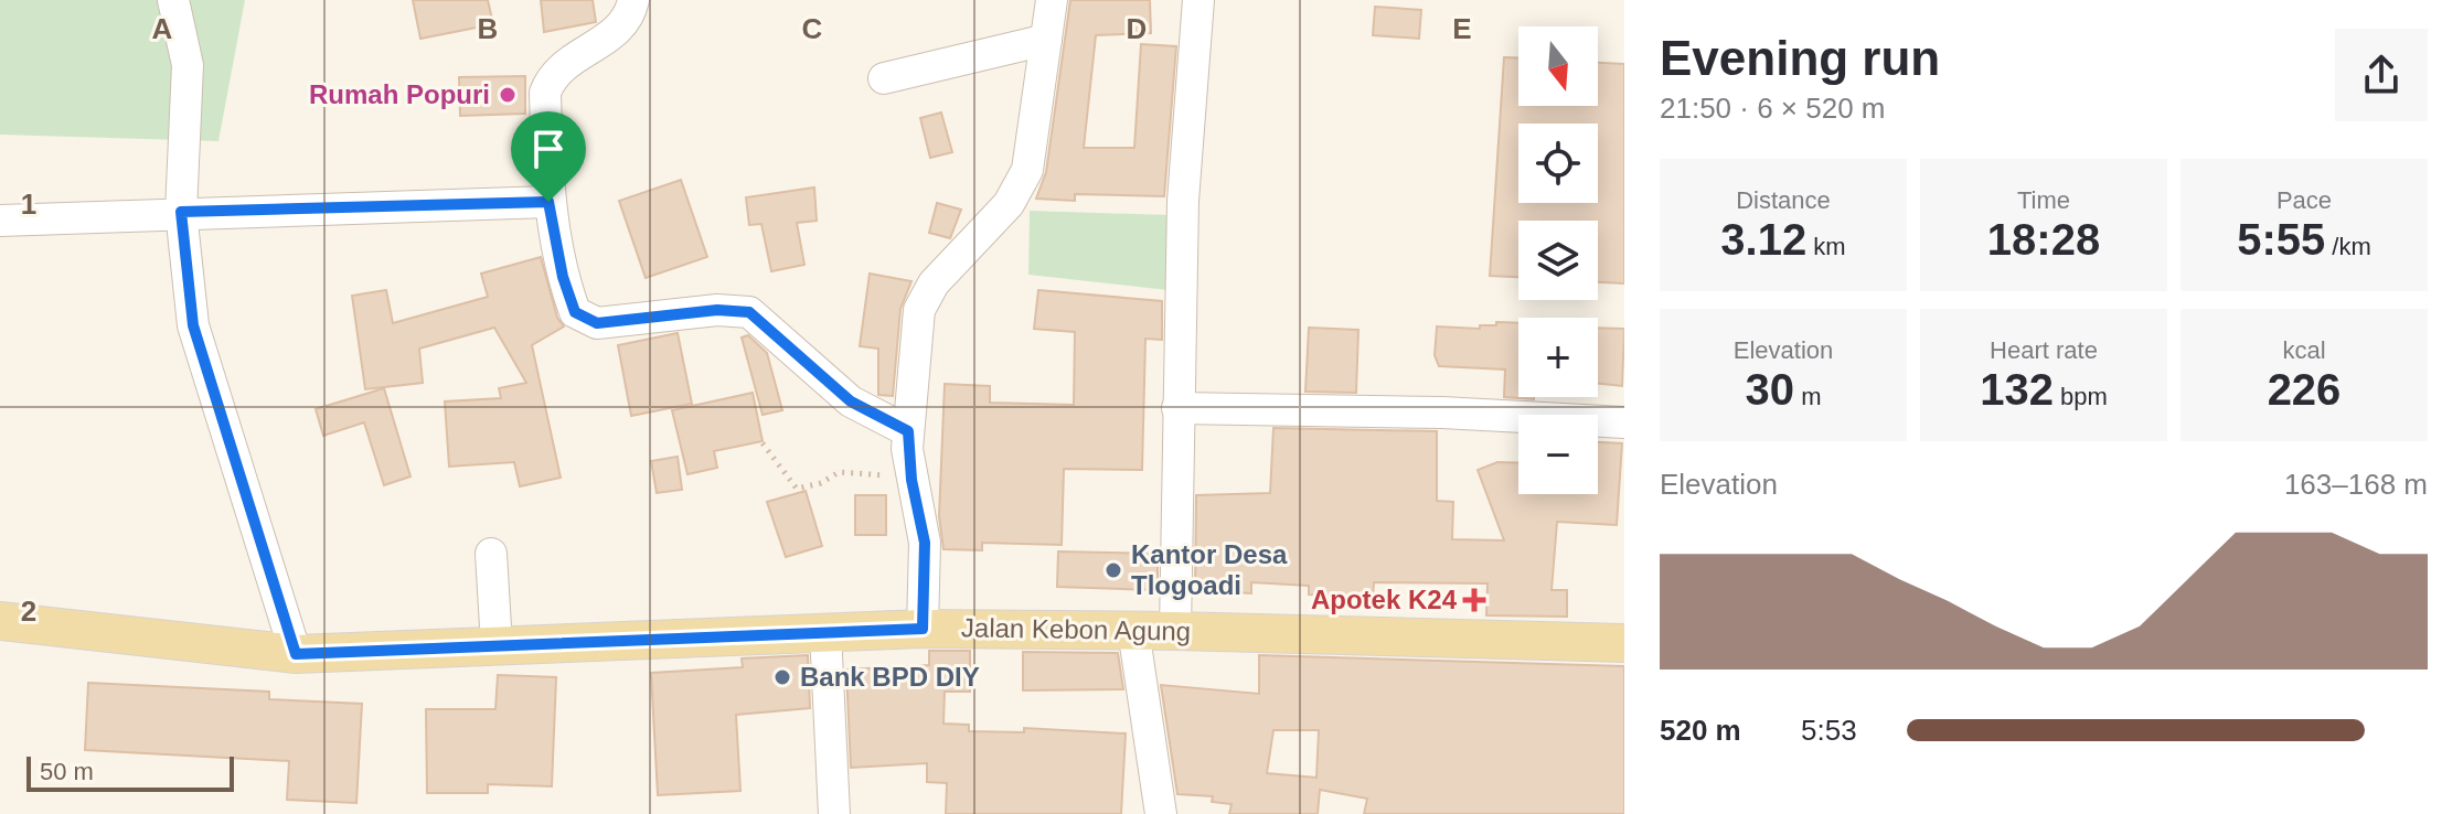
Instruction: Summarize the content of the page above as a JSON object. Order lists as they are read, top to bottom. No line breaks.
{"streets":{"main road":["Jalan Kebon Agung"]},"places":{"other":["Rumah Popuri","Kantor Desa Tlogoadi","Bank BPD DIY"],"health":["Apotek K24"]},"scale_bar":"50 m","north":"bottom","page":{"heading":["Evening run","21:50 · 6 × 520 m"],"map_buttons":["+","−"],"stats":[["Distance","3.12 km"],["Time","18:28"],["Pace","5:55 /km"],["Elevation","30 m"],["Heart rate","132 bpm"],["kcal","226"]],"chart":["Elevation","163–168 m"],"list":[{"name":"520 m","note":"5:53"}],"scale":"50 m"},"grid":{"columns":["A","B","C","D","E"],"rows":["1","2"]}}
